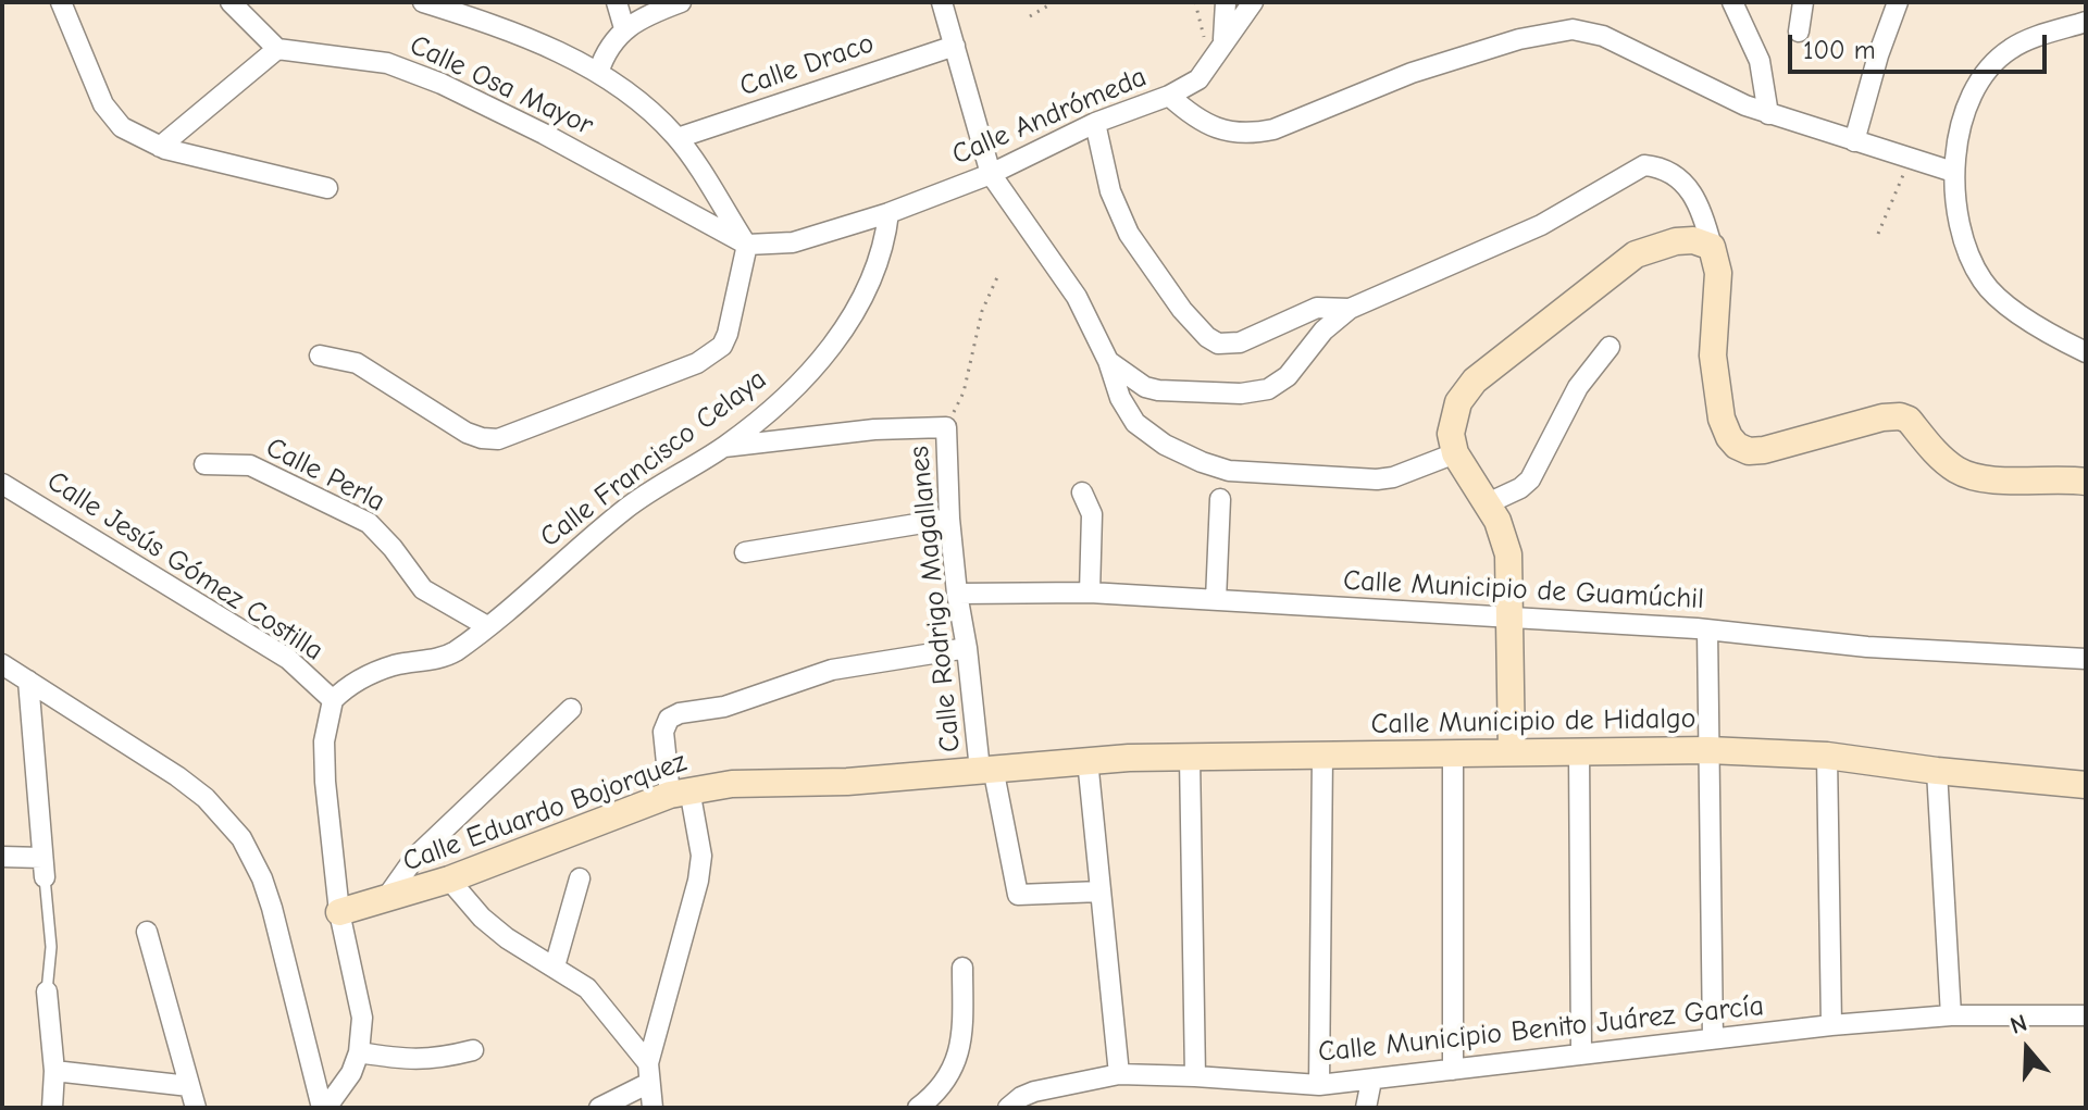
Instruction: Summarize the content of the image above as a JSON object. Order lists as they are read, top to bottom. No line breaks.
{"streets":{"street":["Calle Draco","Calle Osa Mayor","Calle Andrómeda","Calle Francisco Celaya","Calle Perla","Calle Jesús Gómez Costilla","Calle Municipio de Guamúchil","Calle Rodrigo Magallanes","Calle Municipio de Hidalgo","Calle Eduardo Bojorquez","Calle Municipio Benito Juárez García"]},"crossings":[["Calle Osa Mayor","Calle Andrómeda"],["Calle Andrómeda","Calle Francisco Celaya"],["Calle Francisco Celaya","Calle Perla"],["Calle Francisco Celaya","Calle Jesús Gómez Costilla"],["Calle Municipio de Guamúchil","Calle Rodrigo Magallanes"],["Calle Rodrigo Magallanes","Calle Municipio de Hidalgo"],["Calle Rodrigo Magallanes","Calle Eduardo Bojorquez"],["Calle Municipio de Hidalgo","Calle Eduardo Bojorquez"]],"scale_bar":"100 m","north":"top"}
